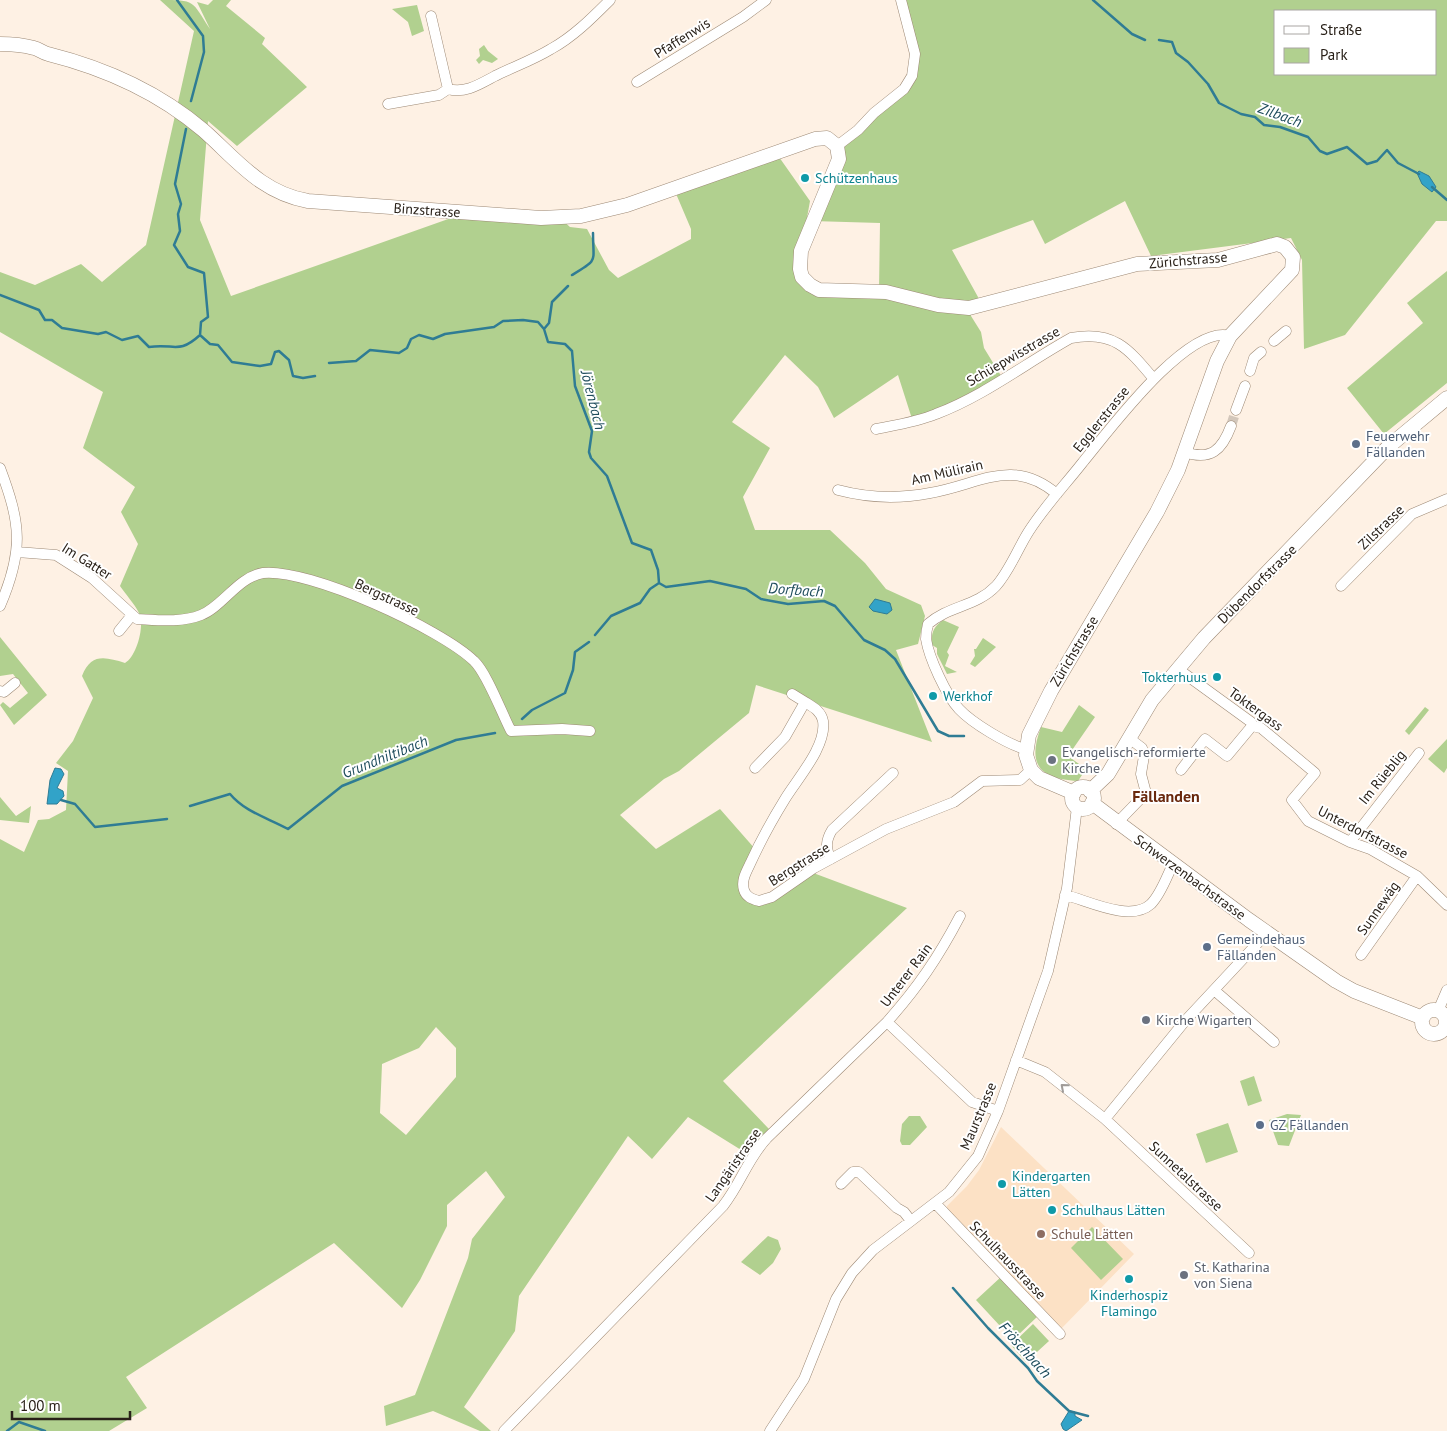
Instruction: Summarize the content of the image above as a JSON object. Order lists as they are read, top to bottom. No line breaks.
{"streets":{"main road":["Binzstrasse","Zürichstrasse","Dübendorfstrasse","Schwerzenbachstrasse"],"street":["Pfaffenwis","Schüepwisstrasse","Egglerstrasse","Am Mülirain","Zilstrasse","Im Gatter","Bergstrasse","Toktergass","Im Rüeblig","Unterdorfstrasse","Sunnewäg","Unterer Rain","Maurstrasse","Langäristrasse","Sunnetalstrasse","Schulhausstrasse"]},"crossings":[["Binzstrasse","Zürichstrasse"],["Zürichstrasse","Egglerstrasse"],["Schüepwisstrasse","Egglerstrasse"],["Egglerstrasse","Am Mülirain"],["Im Gatter","Bergstrasse"],["Dübendorfstrasse","Toktergass"],["Dübendorfstrasse","Schwerzenbachstrasse"],["Dübendorfstrasse","Maurstrasse"],["Toktergass","Unterdorfstrasse"],["Im Rüeblig","Unterdorfstrasse"],["Unterdorfstrasse","Sunnewäg"],["Schwerzenbachstrasse","Maurstrasse"],["Unterer Rain","Langäristrasse"],["Maurstrasse","Sunnetalstrasse"],["Maurstrasse","Schulhausstrasse"]],"one_way":["Sunnetalstrasse"],"districts":["Fällanden"],"water":["Zilbach","Jörenbach","Dorfbach","Grundhiltibach","Fröschbach"],"places":["Schützenhaus","Feuerwehr Fällanden","Tokterhuus","Werkhof","Evangelisch-reformierte Kirche","Gemeindehaus Fällanden","Kirche Wigarten","GZ Fällanden","Kindergarten Lätten","Schulhaus Lätten","Schule Lätten","St. Katharina von Siena","Kinderhospiz Flamingo"],"legend":["Straße","Park"],"scale_bar":"100 m"}
